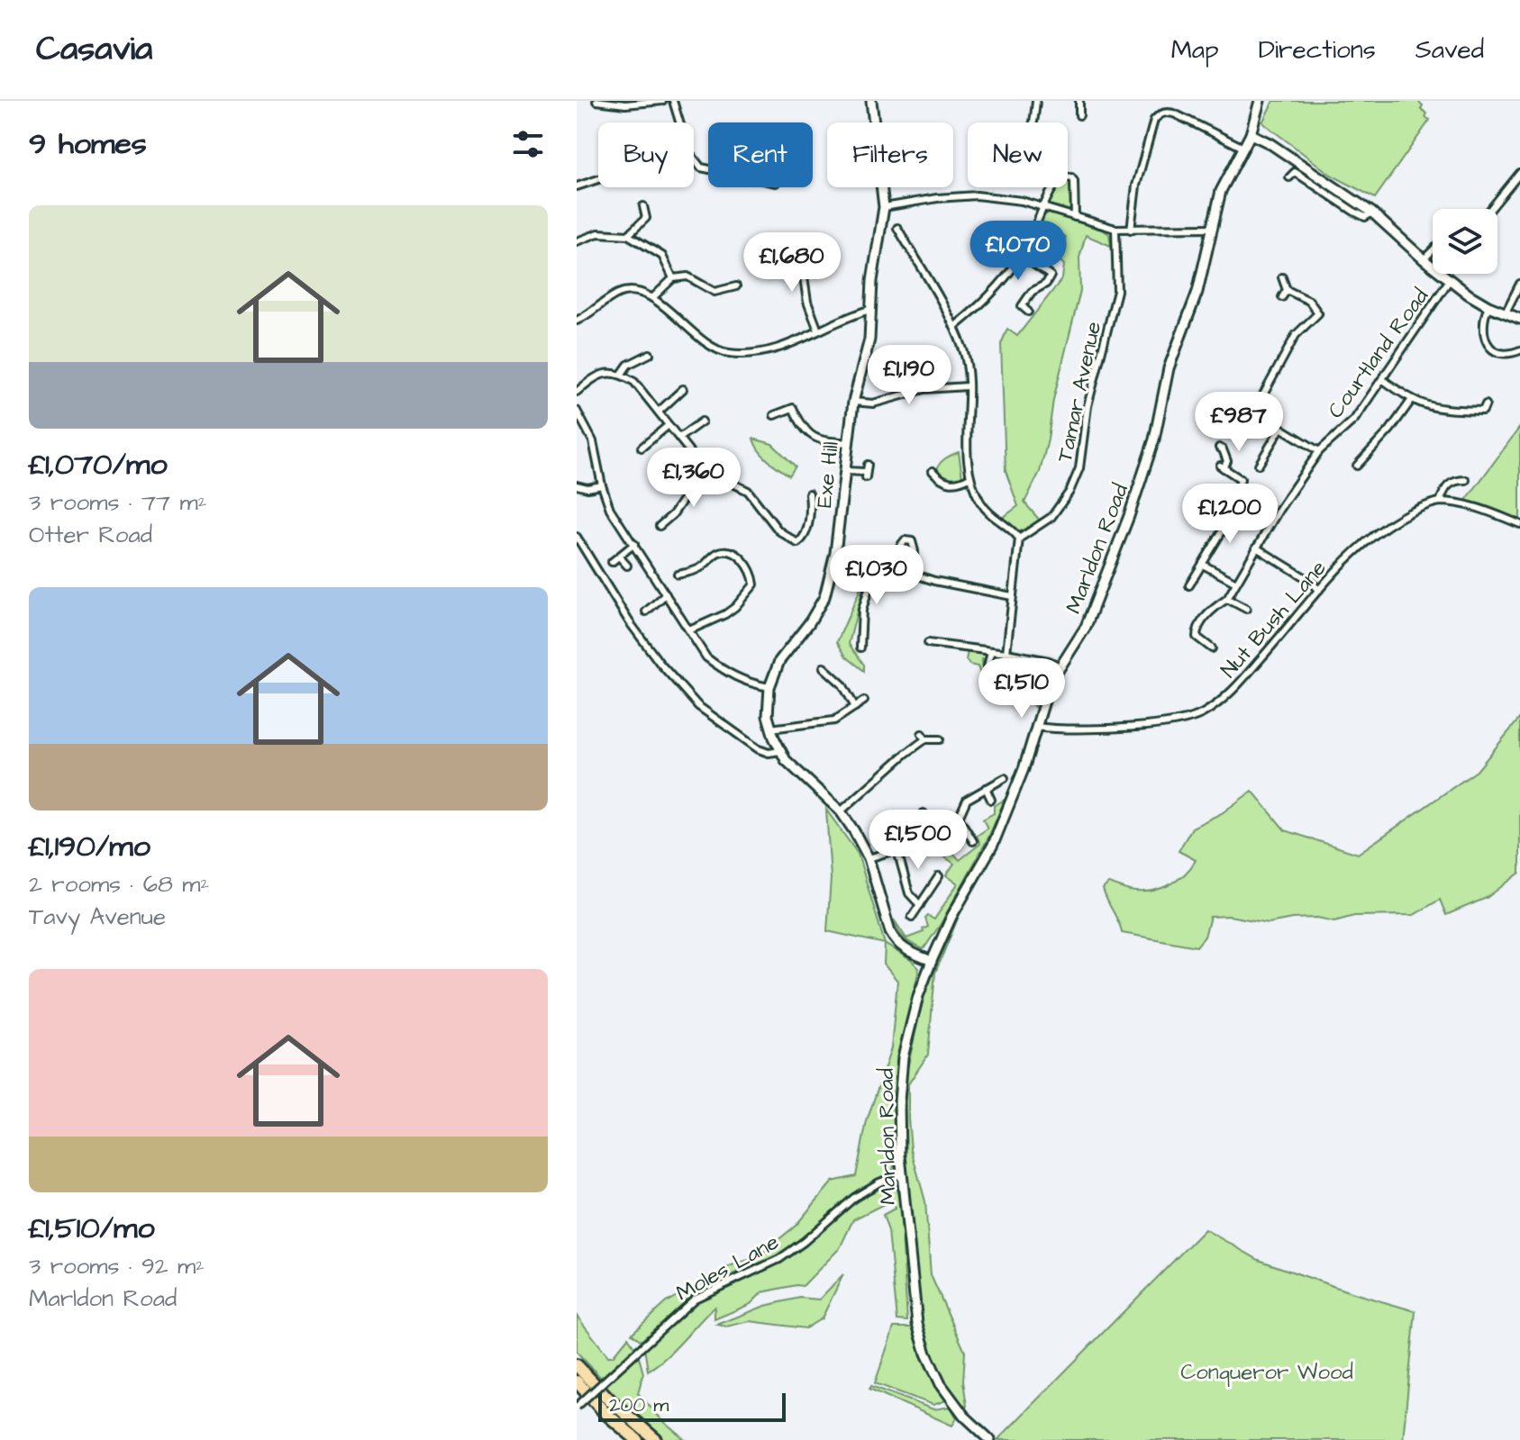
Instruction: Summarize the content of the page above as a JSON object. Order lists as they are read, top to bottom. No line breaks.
{"streets":{"street":["Courtland Road","Tamar Avenue","Exe Hill","Marldon Road","Nut Bush Lane","Moles Lane"]},"crossings":[["Exe Hill","Marldon Road"],["Marldon Road","Nut Bush Lane"],["Marldon Road","Moles Lane"]],"parks":["Conqueror Wood"],"scale_bar":"200 m","page":{"header":"Casavia","nav":["Map","Directions","Saved"],"heading":"9 homes","chip":["Buy","Rent","Filters","New"],"list":[{"name":"£1,070/mo","note":"3 rooms · 77 m² · Otter Road"},{"name":"£1,190/mo","note":"2 rooms · 68 m² · Tavy Avenue"},{"name":"£1,510/mo","note":"3 rooms · 92 m² · Marldon Road"}],"price":["£1,070","£1,680","£1,190","£987","£1,360","£1,200","£1,030","£1,510","£1,500"],"scale":"200 m"}}
